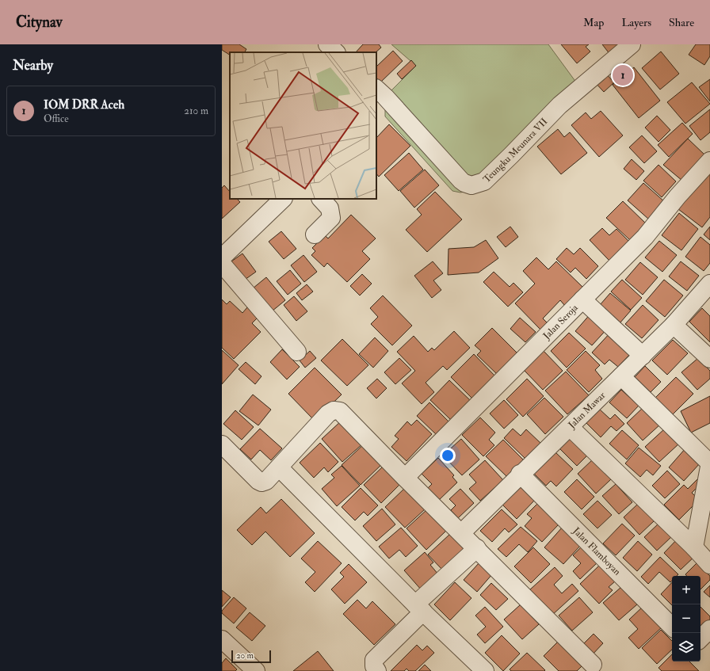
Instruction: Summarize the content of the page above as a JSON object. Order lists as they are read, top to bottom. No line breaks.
{"streets":{"street":["Teungku Meunara VII","Jalan Seroja","Jalan Mawar","Jalan Flamboyan"]},"crossings":[["Jalan Mawar","Jalan Flamboyan"]],"scale_bar":"20 m","page":{"header":"Citynav","nav":["Map","Layers","Share"],"heading":"Nearby","pins":"1","list":[{"mark":"1","name":"IOM DRR Aceh","note":"Office","value":"210 m"}],"map_buttons":["+","−"],"scale":"20 m"}}
